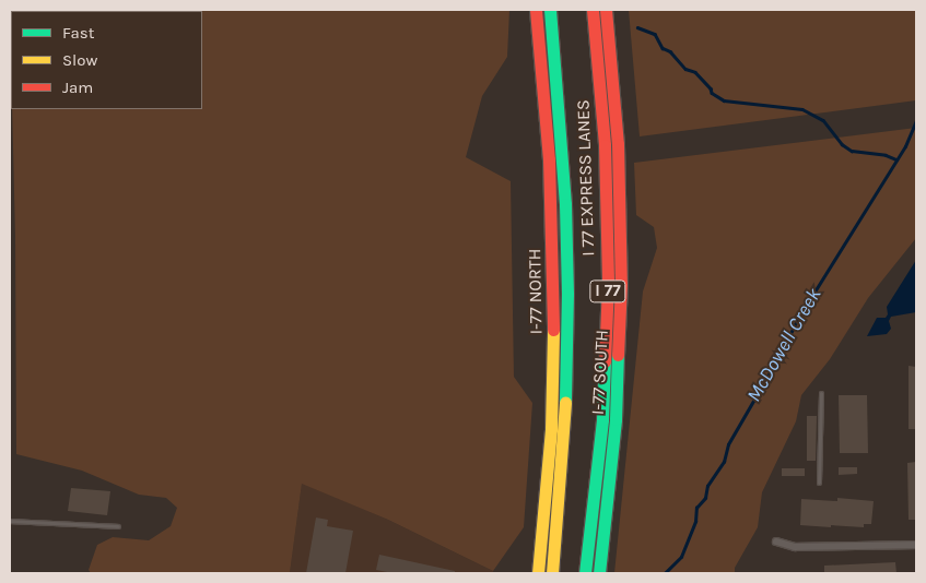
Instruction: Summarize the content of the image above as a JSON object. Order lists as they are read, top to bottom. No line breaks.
{"streets":{"highway":["I 77 EXPRESS LANES","I-77 NORTH","I 77","I-77 SOUTH"]},"water":["McDowell Creek"],"legend":["Fast","Slow","Jam"]}
